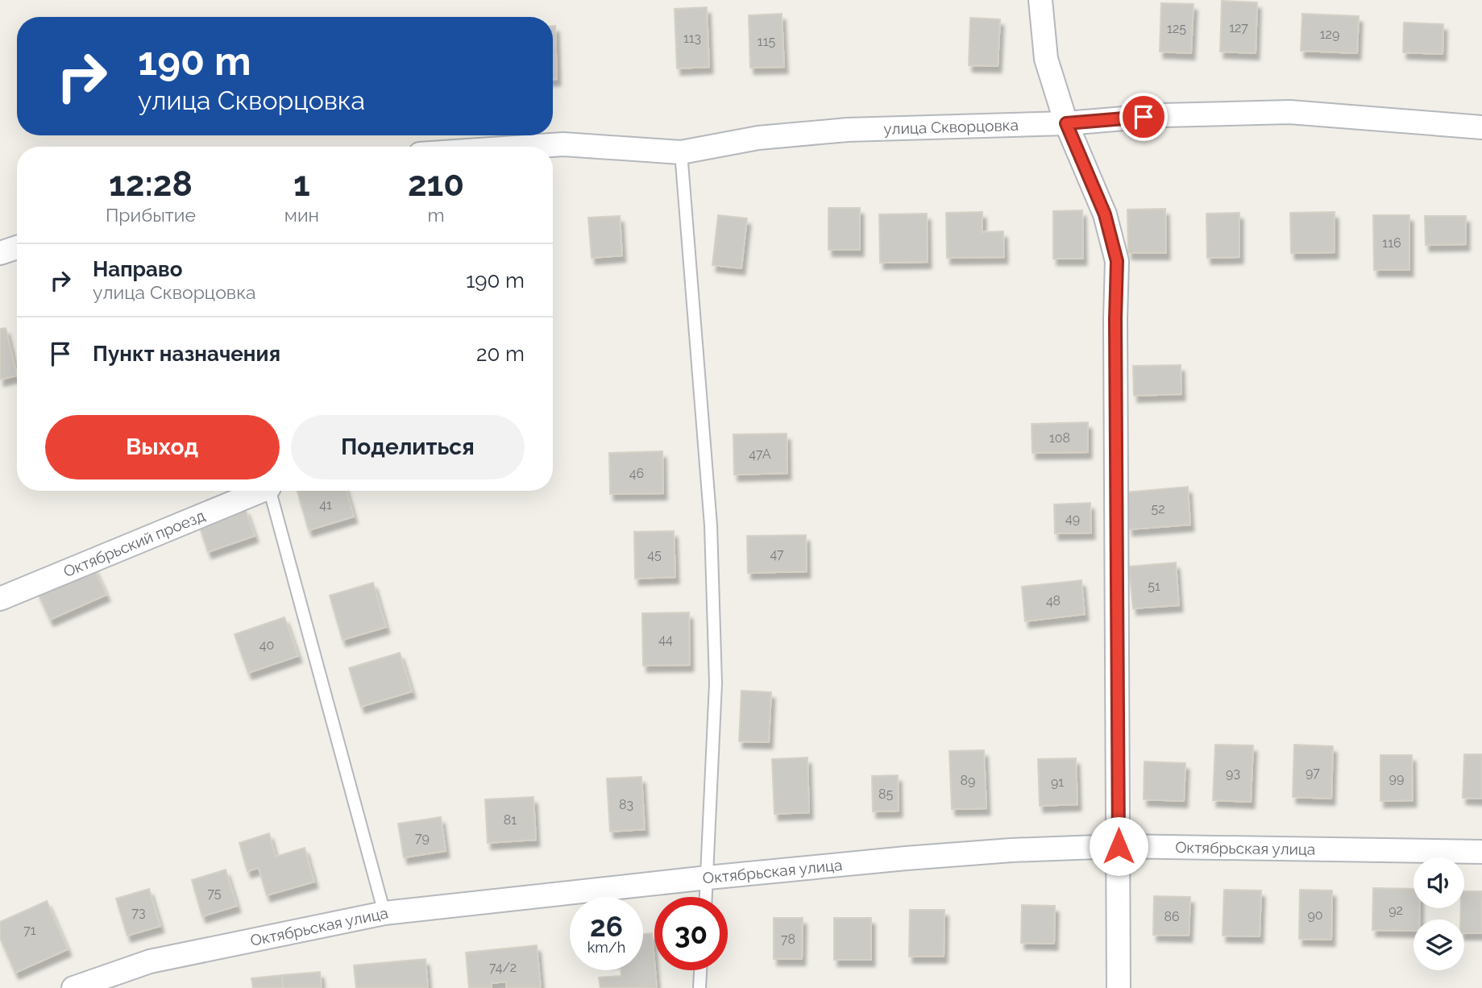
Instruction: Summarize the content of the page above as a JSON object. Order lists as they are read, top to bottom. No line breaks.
{"streets":{"street":["улица Скворцовка","Октябрьский проезд","Октябрьская улица"]},"house_numbers":["127","125","129","113","115","116","108","47А","46","41","52","49","47","45","51","48","44","40","97","93","99","89","91","85","83","81","79","75","92","73","90","86","71","78","74/2"],"page":{"turn":["190 m","улица Скворцовка"],"eta":["12:28","Прибытие","1","мин","210","m"],"list":[{"name":"Направо","note":"улица Скворцовка","value":"190 m"},{"name":"Пункт назначения","value":"20 m"}],"buttons":["Выход","Поделиться"],"speed":"26 km/h","limit":"30"}}
